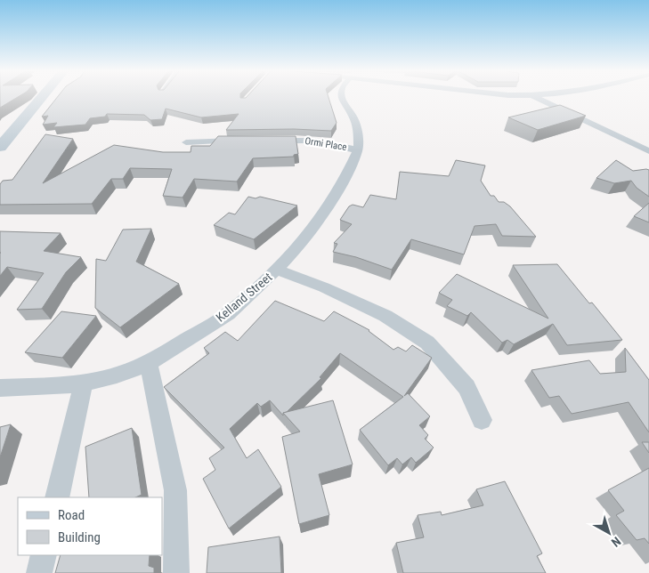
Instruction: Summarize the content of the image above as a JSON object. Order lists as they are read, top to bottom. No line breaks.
{"streets":{"street":["Ormi Place","Kelland Street"]},"crossings":[["Ormi Place","Kelland Street"]],"legend":["Road","Building"],"north":"bottom right"}
